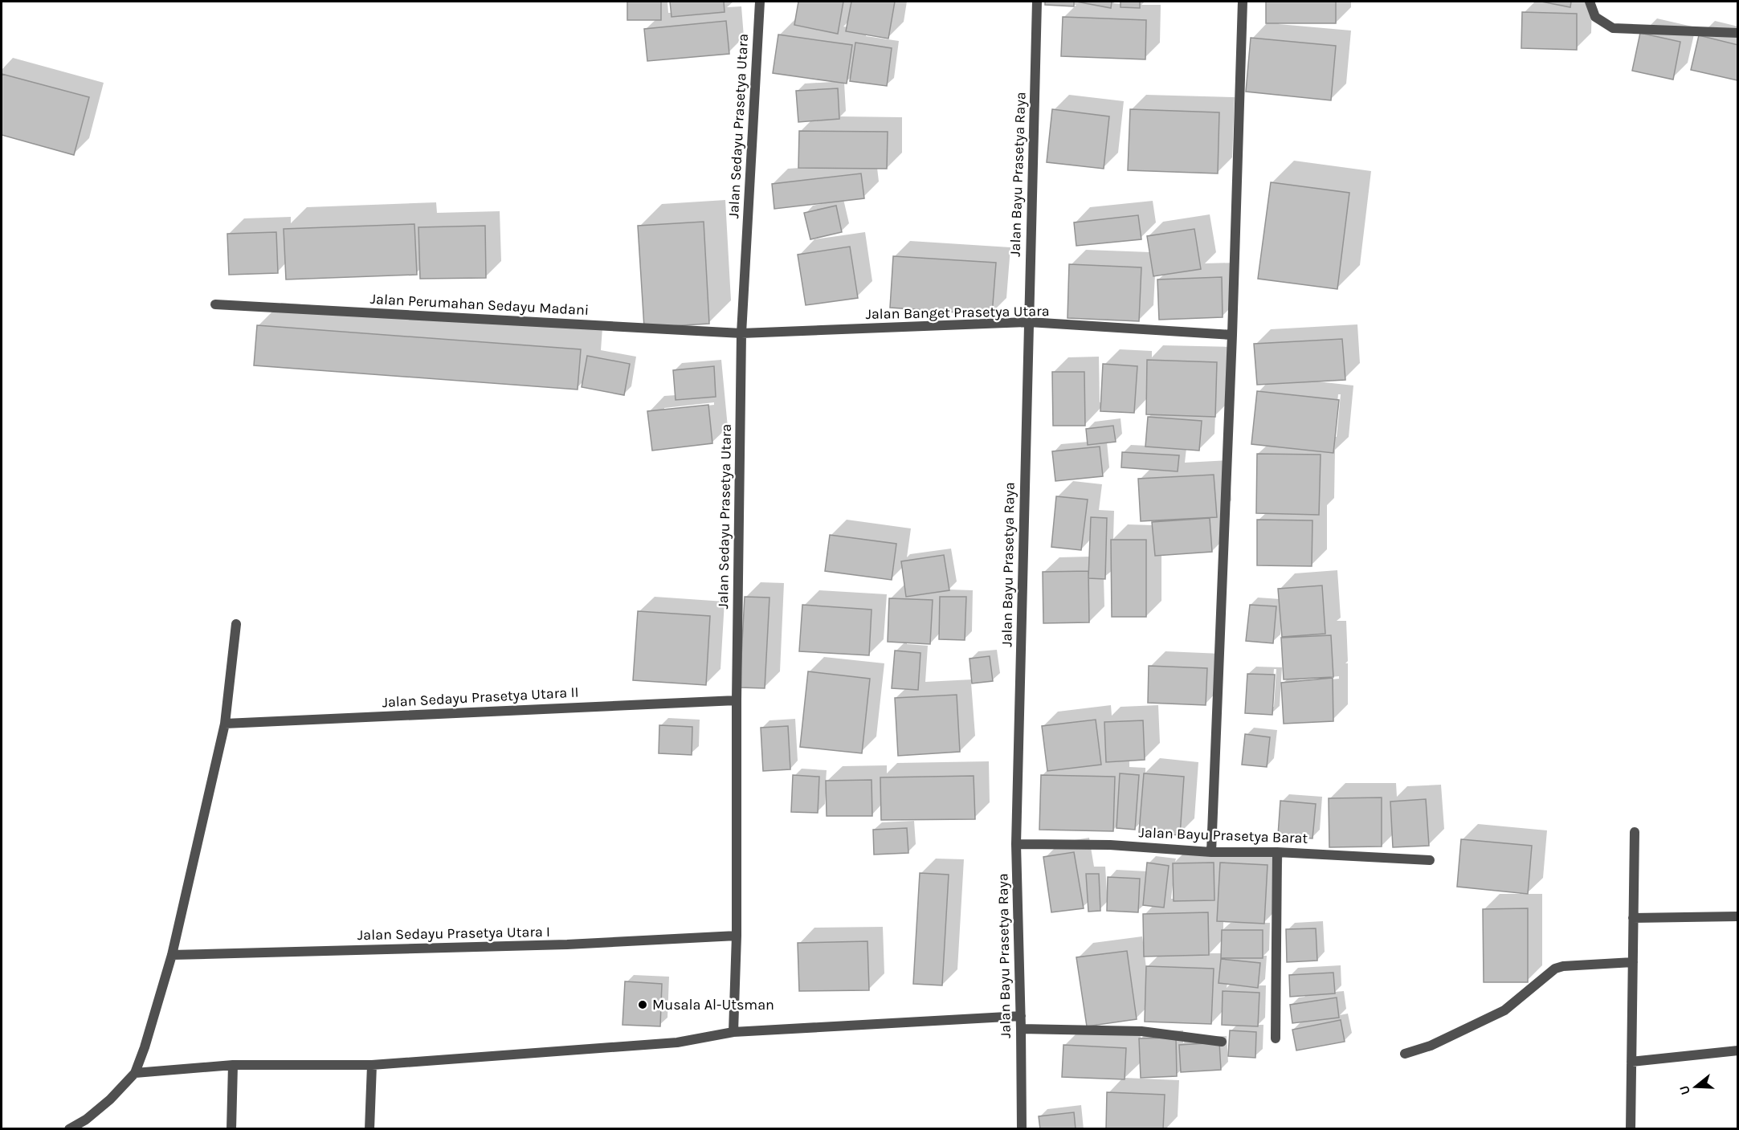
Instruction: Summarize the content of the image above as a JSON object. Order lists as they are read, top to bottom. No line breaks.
{"streets":{"street":["Jalan Sedayu Prasetya Utara","Jalan Bayu Prasetya Raya","Jalan Perumahan Sedayu Madani","Jalan Banget Prasetya Utara","Jalan Sedayu Prasetya Utara II","Jalan Bayu Prasetya Barat","Jalan Sedayu Prasetya Utara I"]},"crossings":[["Jalan Sedayu Prasetya Utara","Jalan Perumahan Sedayu Madani"],["Jalan Sedayu Prasetya Utara","Jalan Banget Prasetya Utara"],["Jalan Sedayu Prasetya Utara","Jalan Sedayu Prasetya Utara II"],["Jalan Sedayu Prasetya Utara","Jalan Sedayu Prasetya Utara I"],["Jalan Bayu Prasetya Raya","Jalan Banget Prasetya Utara"],["Jalan Bayu Prasetya Raya","Jalan Bayu Prasetya Barat"],["Jalan Perumahan Sedayu Madani","Jalan Banget Prasetya Utara"]],"places":["Musala Al-Utsman"],"north":"left"}
